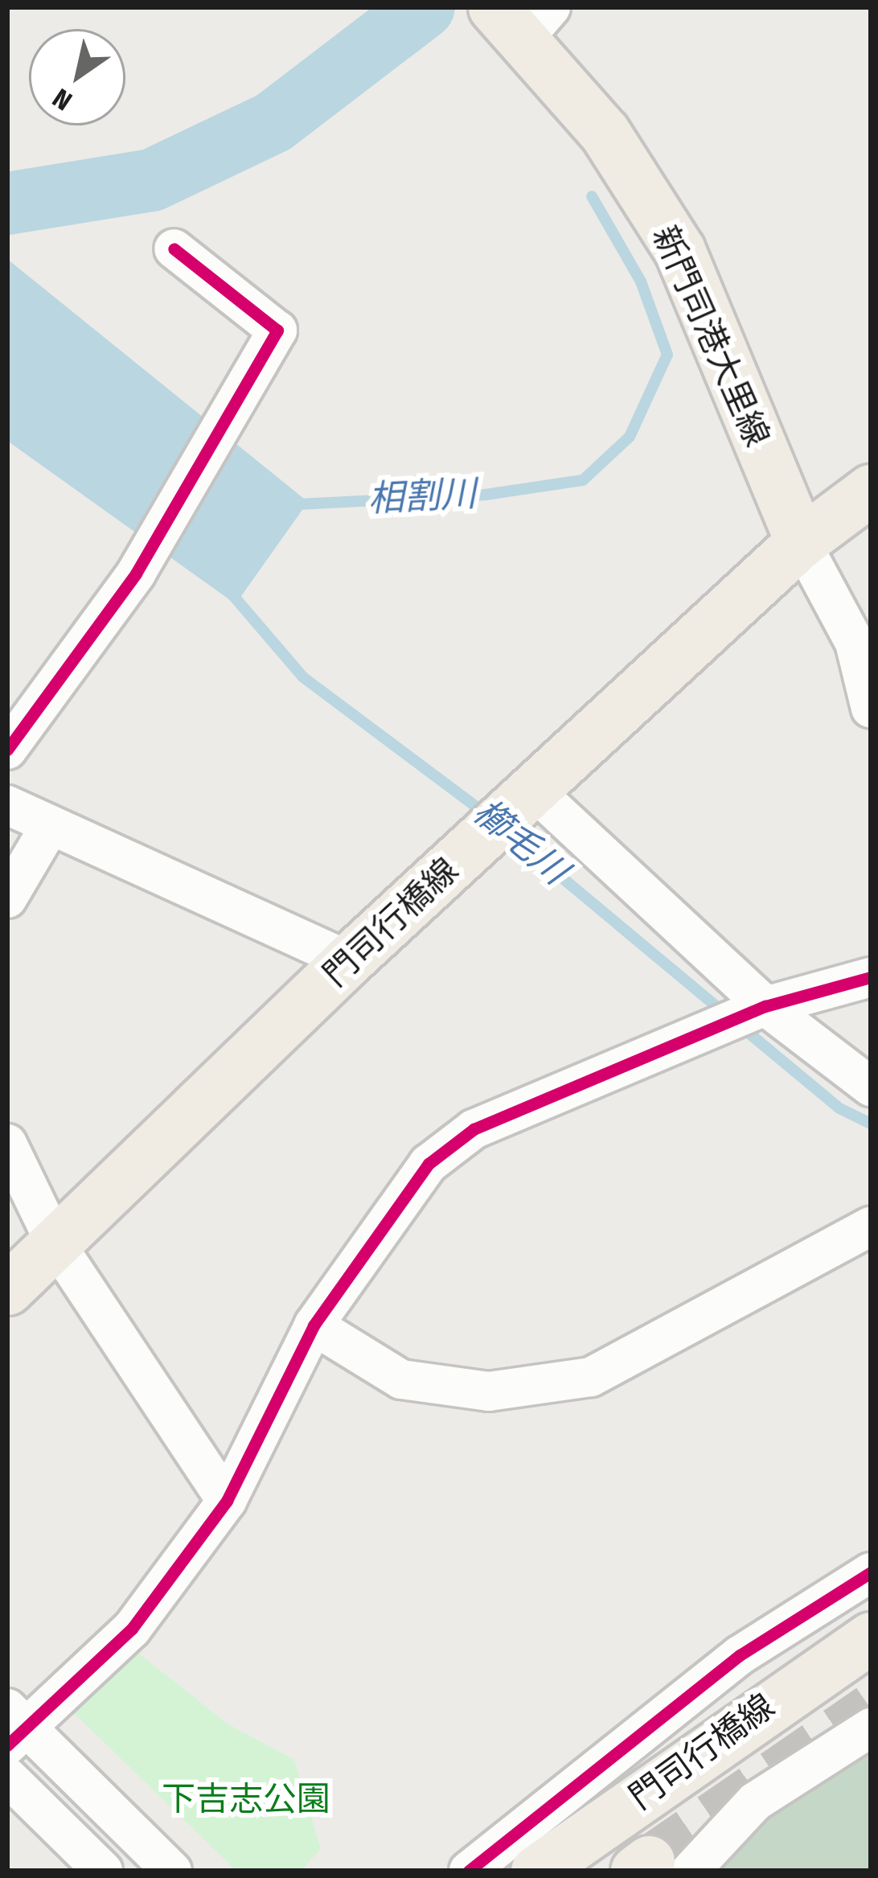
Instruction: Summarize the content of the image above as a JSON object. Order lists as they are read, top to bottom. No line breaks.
{"streets":{"main road":["新門司港大里線","門司行橋線"]},"crossings":[["新門司港大里線","門司行橋線"]],"water":["相割川","櫛毛川"],"parks":["下吉志公園"],"north":"bottom left"}
